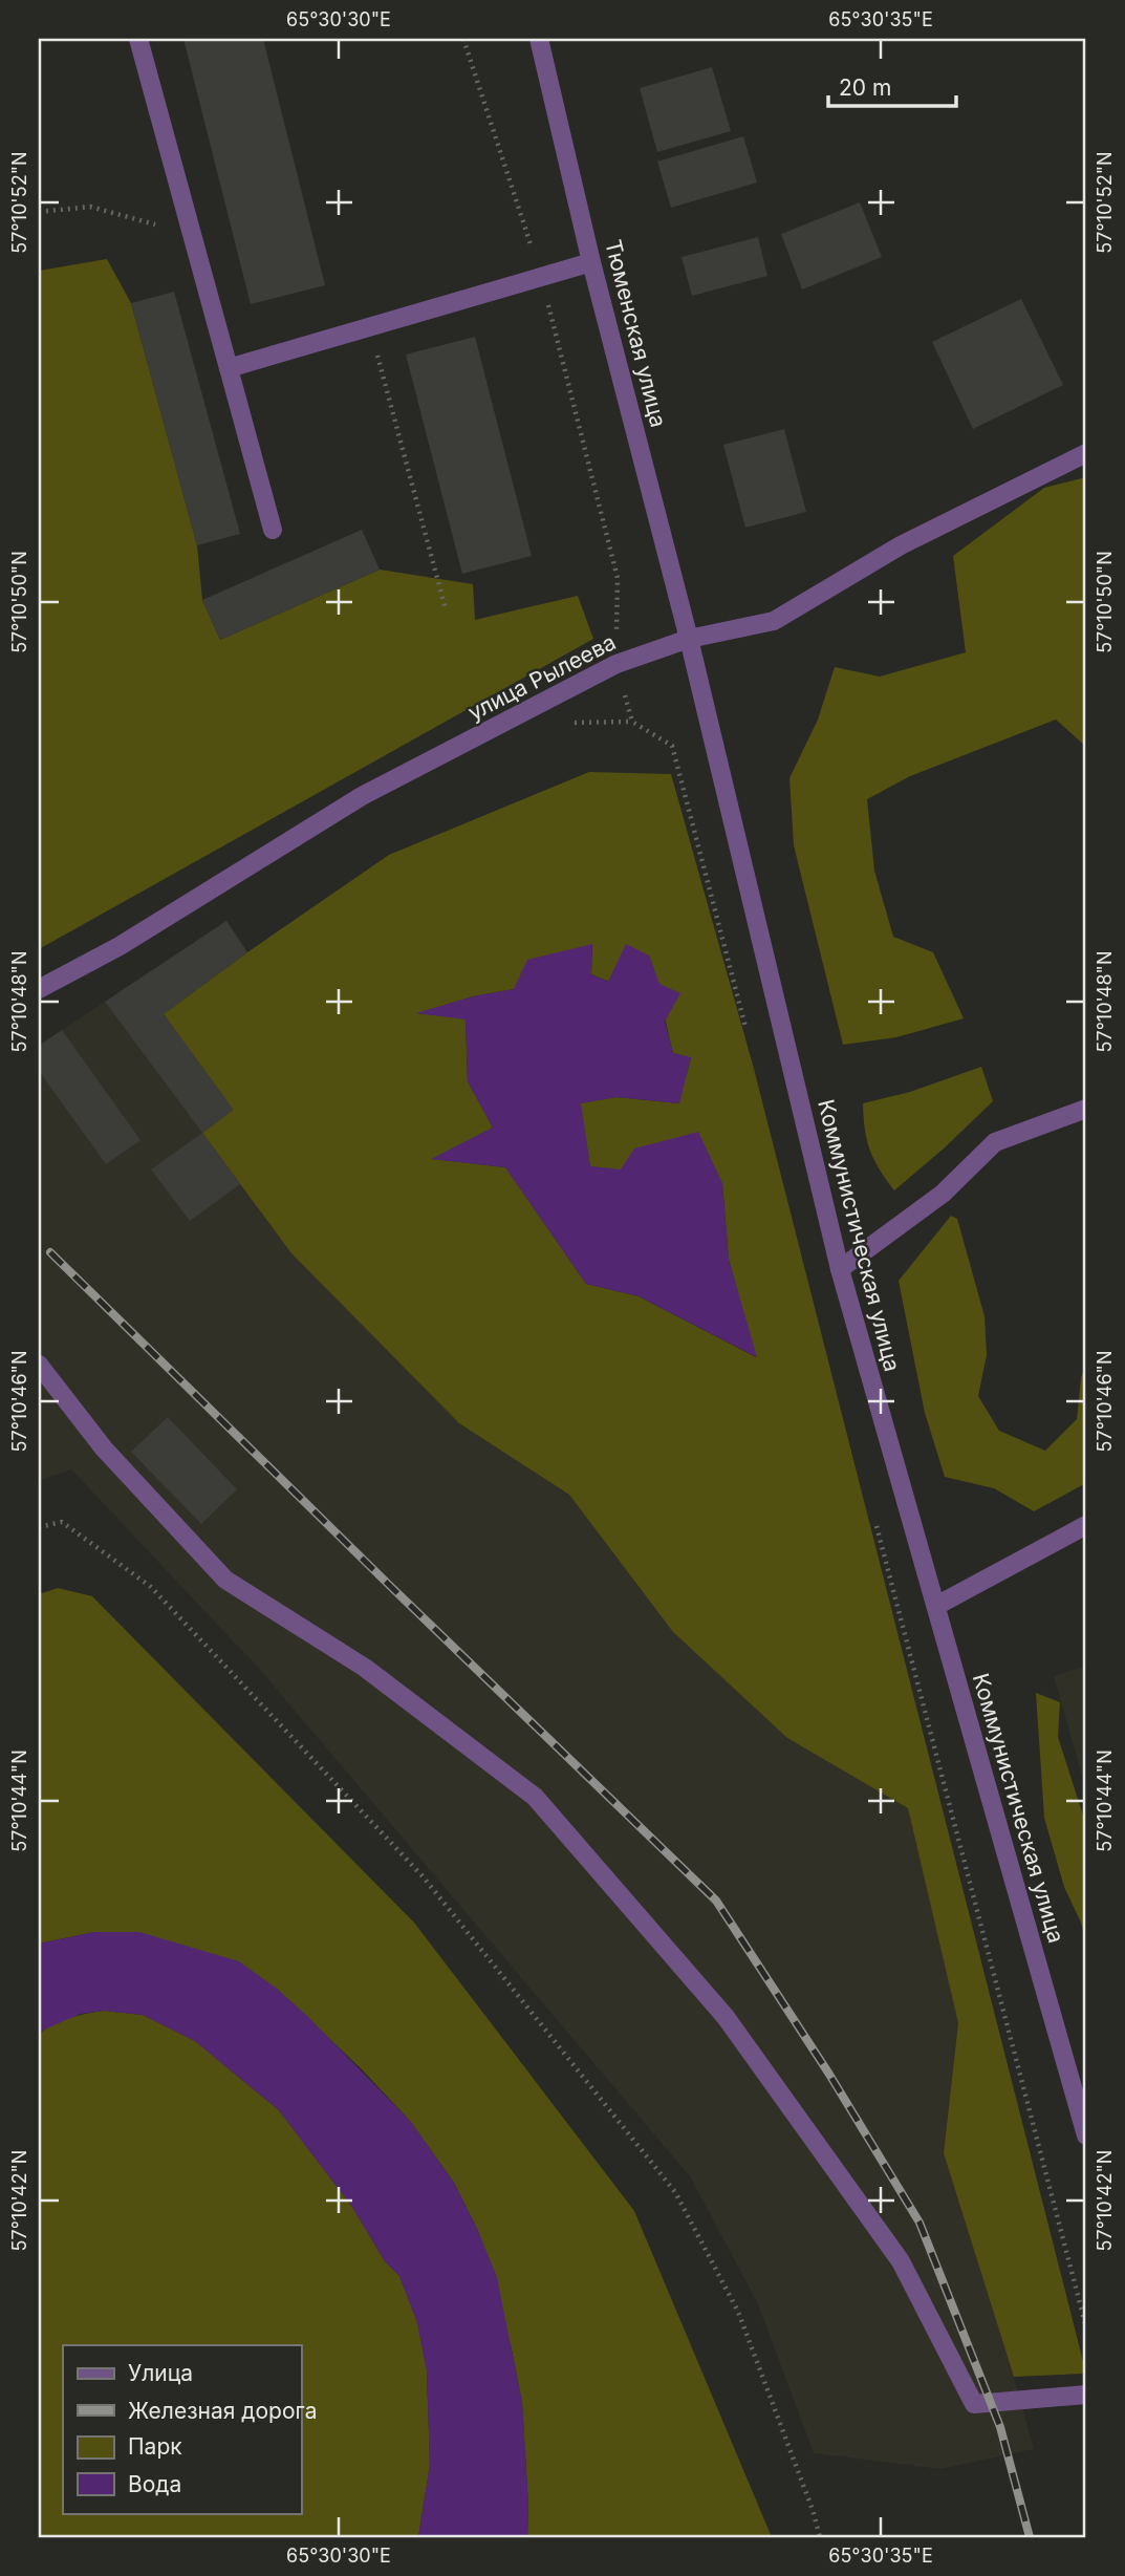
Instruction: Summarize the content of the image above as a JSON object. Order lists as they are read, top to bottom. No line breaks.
{"streets":{"street":["Тюменская улица","улица Рылеева","Коммунистическая улица"]},"crossings":[["Тюменская улица","улица Рылеева"],["Тюменская улица","Коммунистическая улица"],["улица Рылеева","Коммунистическая улица"]],"legend":["Улица","Железная дорога","Парк","Вода"],"scale_bar":"20 m","coordinates":["65°30'30\"E","65°30'35\"E","57°10'52\"N","57°10'50\"N","57°10'48\"N","57°10'46\"N","57°10'44\"N","57°10'42\"N"]}
